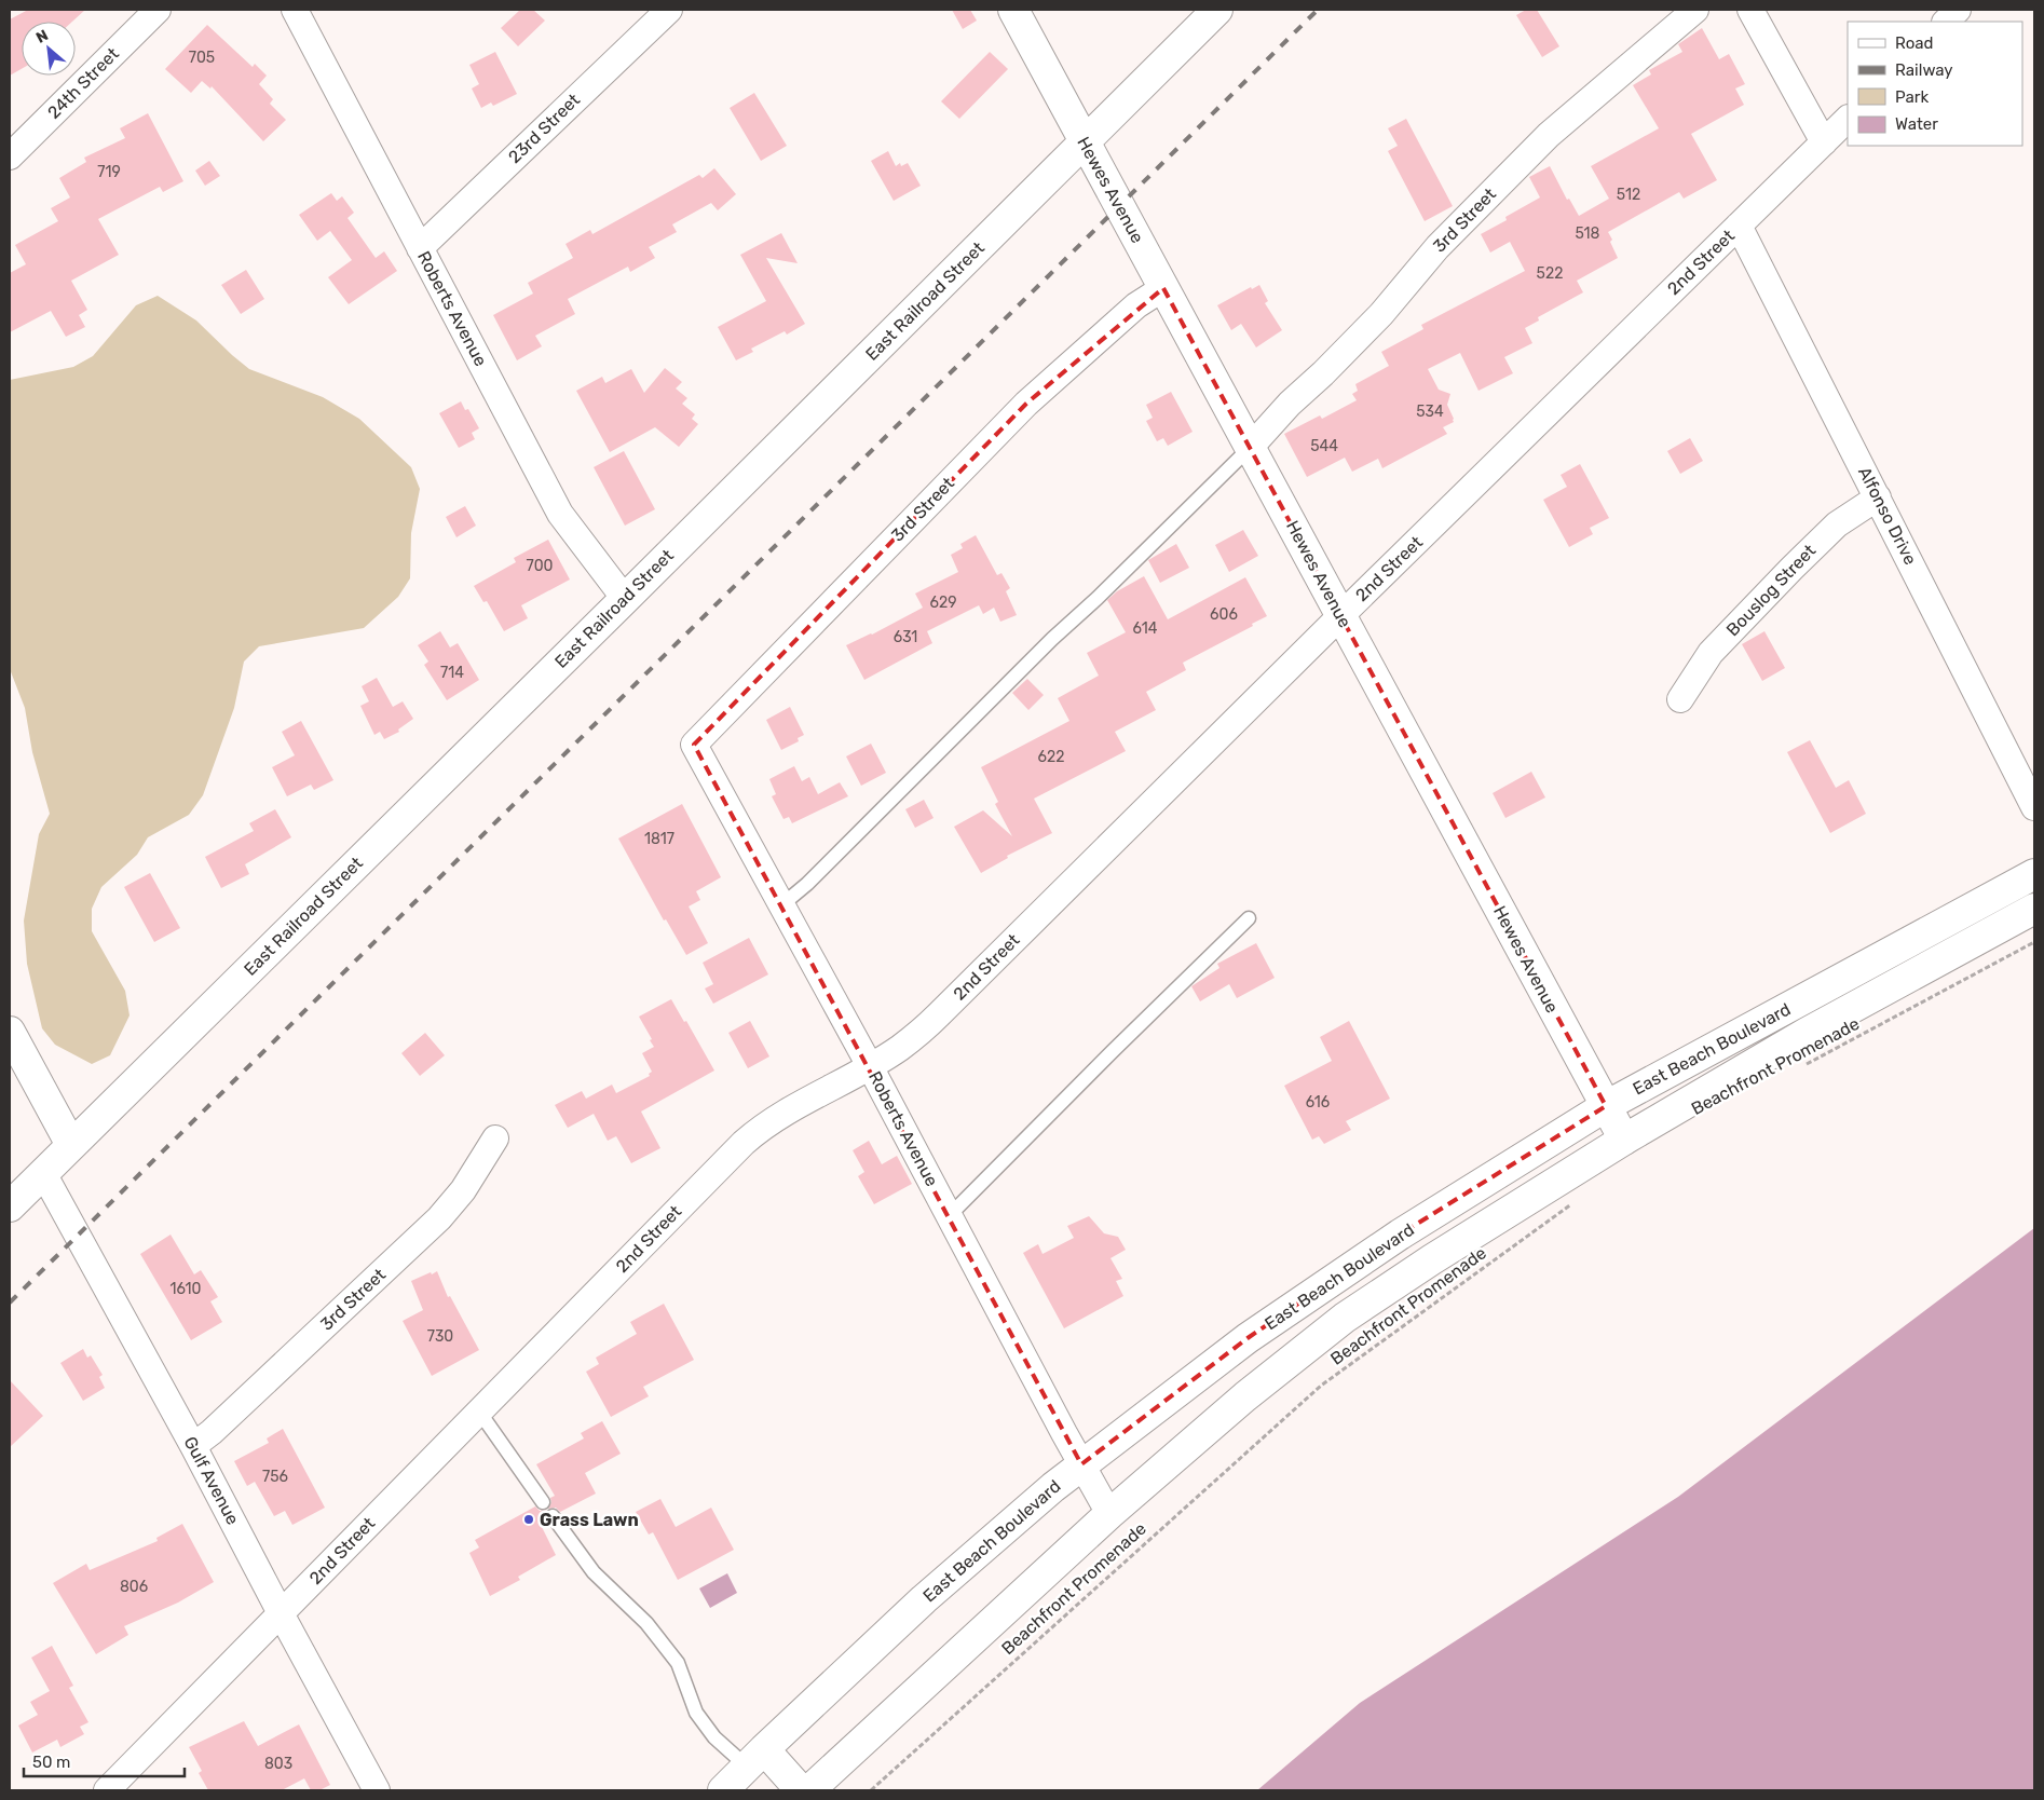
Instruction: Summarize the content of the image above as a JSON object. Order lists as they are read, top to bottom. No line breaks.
{"streets":{"main road":["Hewes Avenue","East Railroad Street","East Beach Boulevard"],"street":["24th Street","23rd Street","3rd Street","2nd Street","Roberts Avenue","Alfonso Drive","Bouslog Street","Gulf Avenue"],"path":["Beachfront Promenade"]},"crossings":[["23rd Street","Roberts Avenue"],["Hewes Avenue","3rd Street"],["Hewes Avenue","2nd Street"],["Hewes Avenue","East Railroad Street"],["Hewes Avenue","East Beach Boulevard"],["3rd Street","Roberts Avenue"],["3rd Street","Gulf Avenue"],["2nd Street","Roberts Avenue"],["2nd Street","Alfonso Drive"],["2nd Street","Gulf Avenue"],["East Railroad Street","Roberts Avenue"],["East Railroad Street","Gulf Avenue"],["Roberts Avenue","East Beach Boulevard"],["Alfonso Drive","Bouslog Street"]],"places":["Grass Lawn"],"house_numbers":["705","719","512","518","522","534","544","700","629","606","614","631","714","622","1817","616","1610","730","756","806","803"],"legend":["Road","Railway","Park","Water"],"scale_bar":"50 m","north":"top left"}
